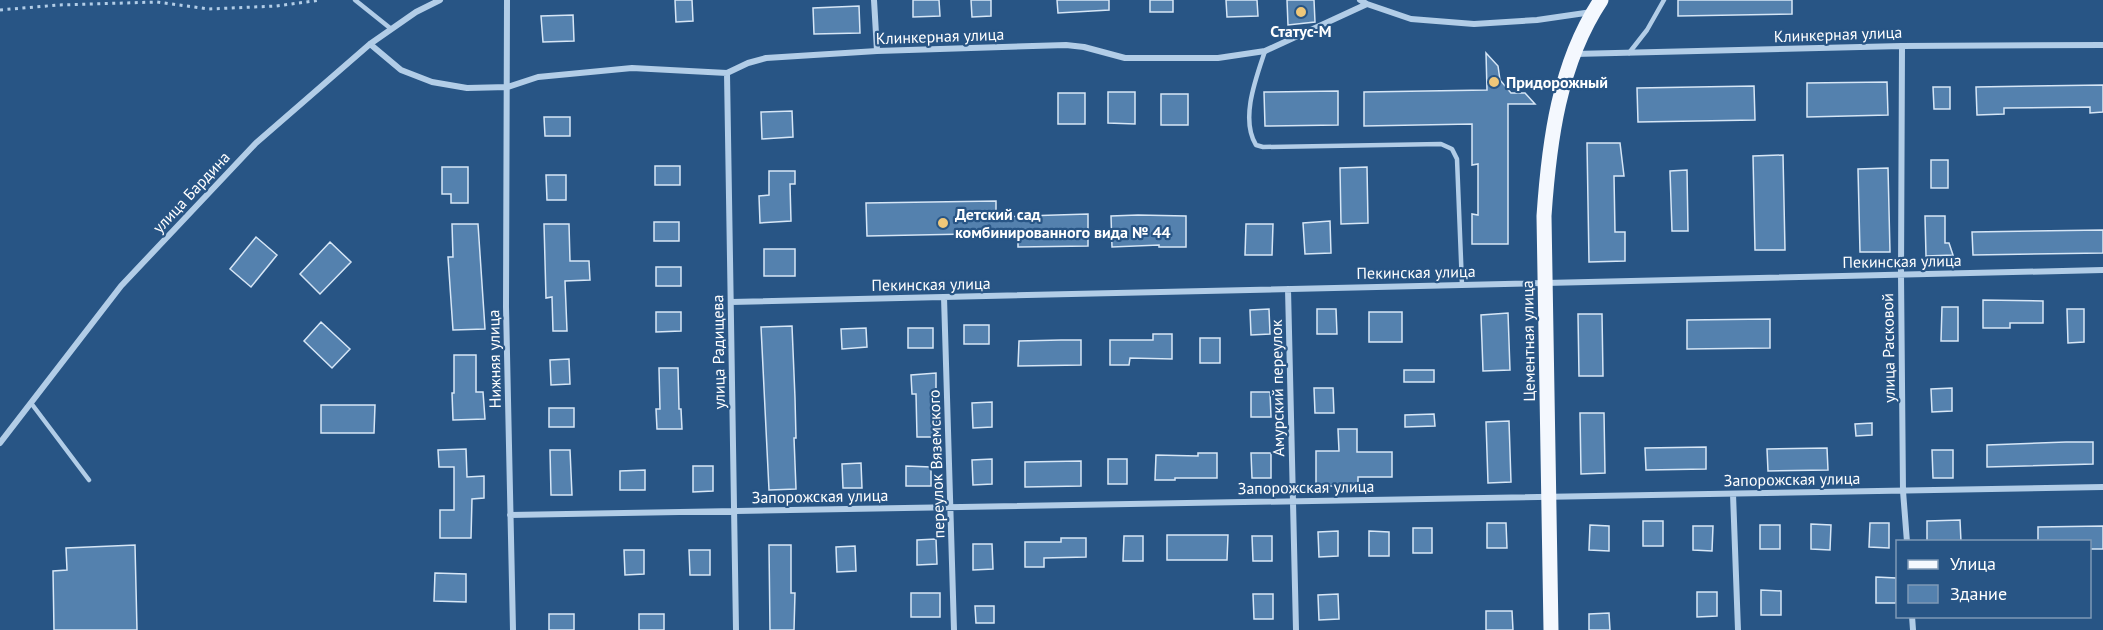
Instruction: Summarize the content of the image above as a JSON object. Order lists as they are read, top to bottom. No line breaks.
{"streets":{"main road":["Цементная улица"],"street":["Клинкерная улица","улица Бардина","Пекинская улица","улица Расковой","улица Радищева","Нижняя улица","Амурский переулок","переулок Вяземского","Запорожская улица"]},"crossings":[["Клинкерная улица","улица Бардина"],["Клинкерная улица","Цементная улица"],["Клинкерная улица","улица Расковой"],["Клинкерная улица","улица Радищева"],["Клинкерная улица","Нижняя улица"],["Пекинская улица","Цементная улица"],["Пекинская улица","улица Расковой"],["Пекинская улица","улица Радищева"],["Пекинская улица","Амурский переулок"],["Пекинская улица","переулок Вяземского"],["Цементная улица","Запорожская улица"],["улица Расковой","Запорожская улица"],["улица Радищева","Запорожская улица"],["Нижняя улица","Запорожская улица"],["Амурский переулок","Запорожская улица"],["переулок Вяземского","Запорожская улица"]],"places":["Статус-М","Придорожный","Детский сад комбинированного вида № 44"],"legend":["Улица","Здание"]}
